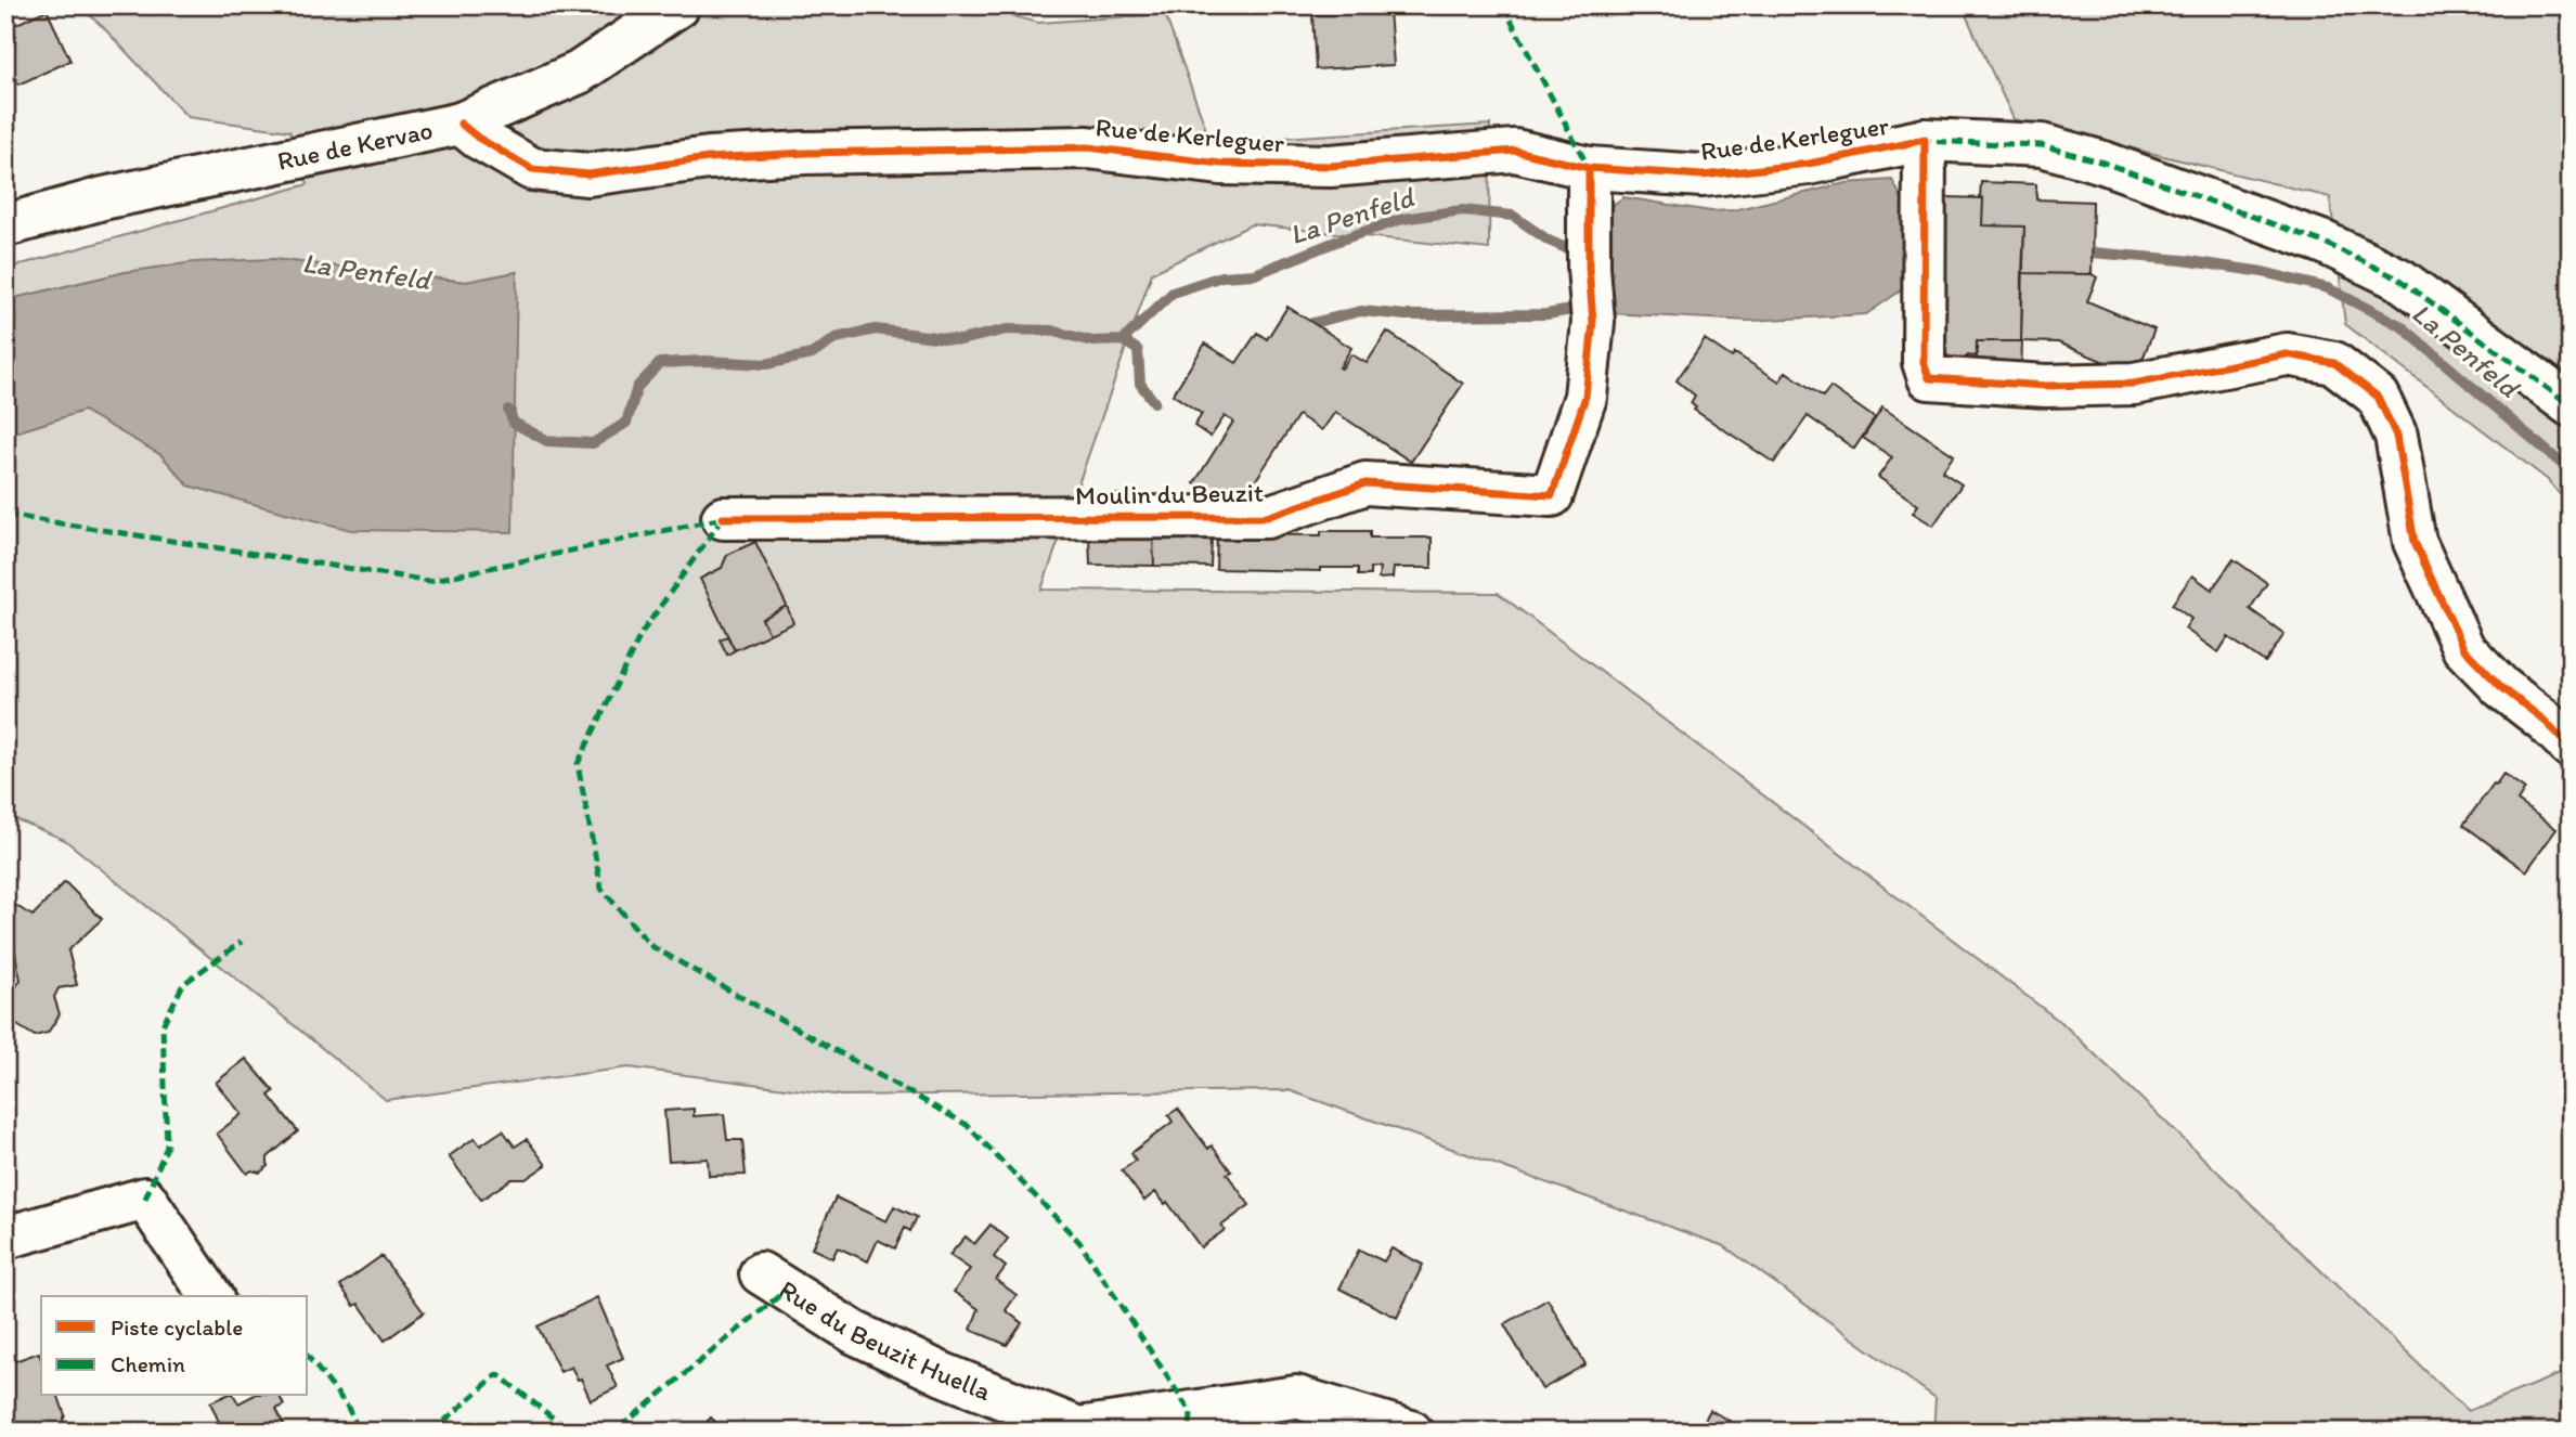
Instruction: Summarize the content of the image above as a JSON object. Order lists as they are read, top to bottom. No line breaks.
{"streets":{"street":["Rue de Kerleguer","Rue de Kervao","Moulin du Beuzit","Rue du Beuzit Huella"]},"crossings":[["Rue de Kerleguer","Rue de Kervao"],["Rue de Kerleguer","Moulin du Beuzit"]],"water":["La Penfeld"],"legend":["Piste cyclable","Chemin"]}
